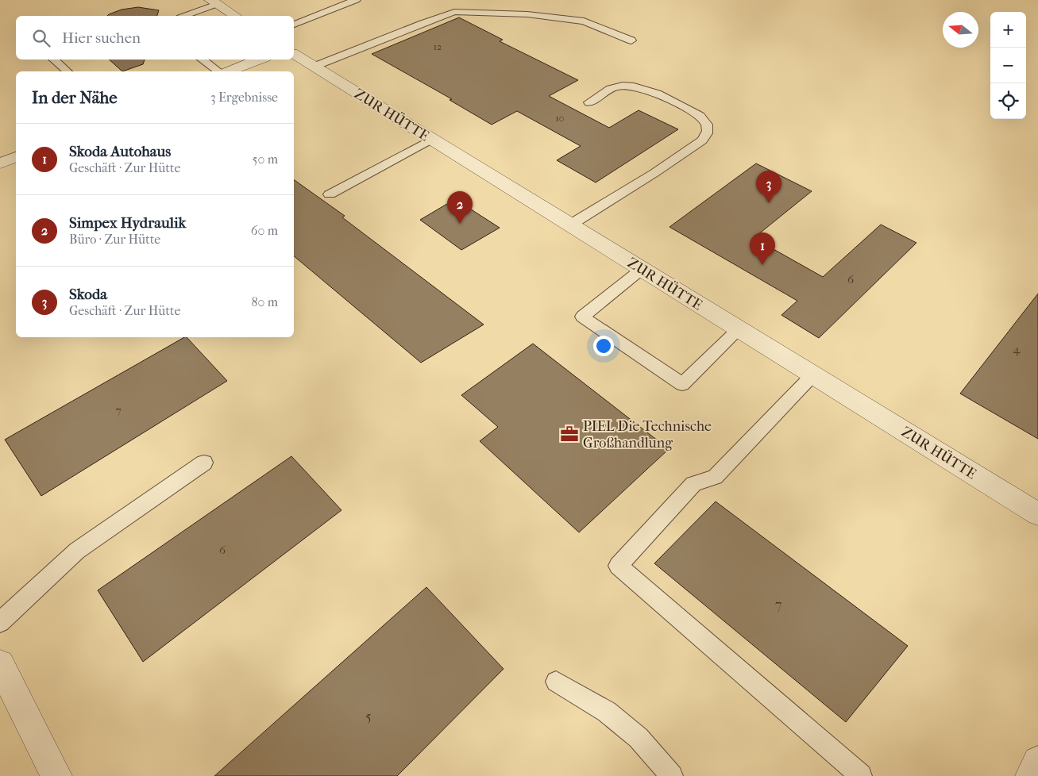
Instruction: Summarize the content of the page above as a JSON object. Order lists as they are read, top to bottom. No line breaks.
{"streets":{"street":["ZUR HÜTTE"]},"places":{"office":["PIEL Die Technische Großhandlung"]},"house_numbers":["12","10","6","4","7","6","7","5"],"north":"left","page":{"map_buttons":["+","−"],"search":"Hier suchen","heading":["In der Nähe","3 Ergebnisse"],"list":[{"mark":"1","name":"Skoda Autohaus","note":"Geschäft · Zur Hütte","value":"50 m"},{"mark":"2","name":"Simpex Hydraulik","note":"Büro · Zur Hütte","value":"60 m"},{"mark":"3","name":"Skoda","note":"Geschäft · Zur Hütte","value":"80 m"}],"pins":["3","2","1"]}}
